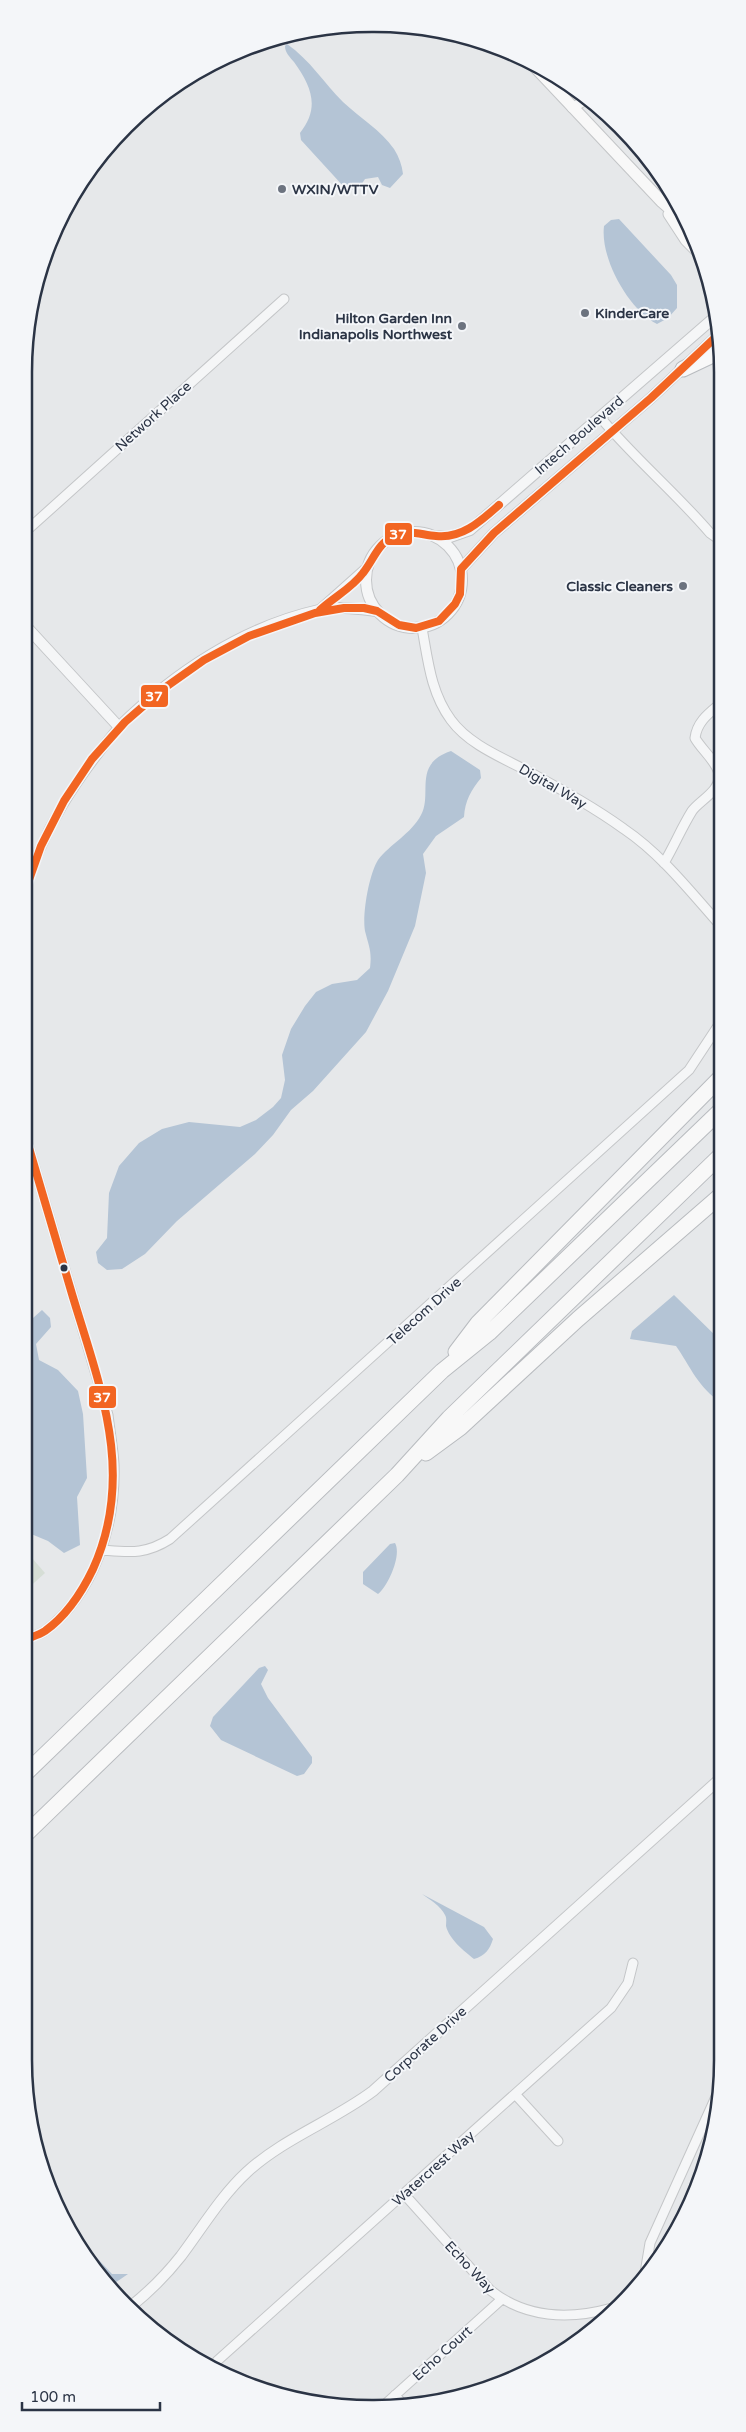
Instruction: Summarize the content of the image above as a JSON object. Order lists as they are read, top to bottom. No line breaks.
{"streets":{"street":["Network Place","Intech Boulevard","Digital Way","Telecom Drive","Corporate Drive","Watercrest Way","Echo Way","Echo Court"]},"crossings":[["Intech Boulevard","Digital Way"],["Watercrest Way","Echo Way"],["Echo Way","Echo Court"]],"places":["WXIN/WTTV","KinderCare","Hilton Garden Inn Indianapolis Northwest","Classic Cleaners"],"lines":["transit line 37"],"scale_bar":"100 m"}
